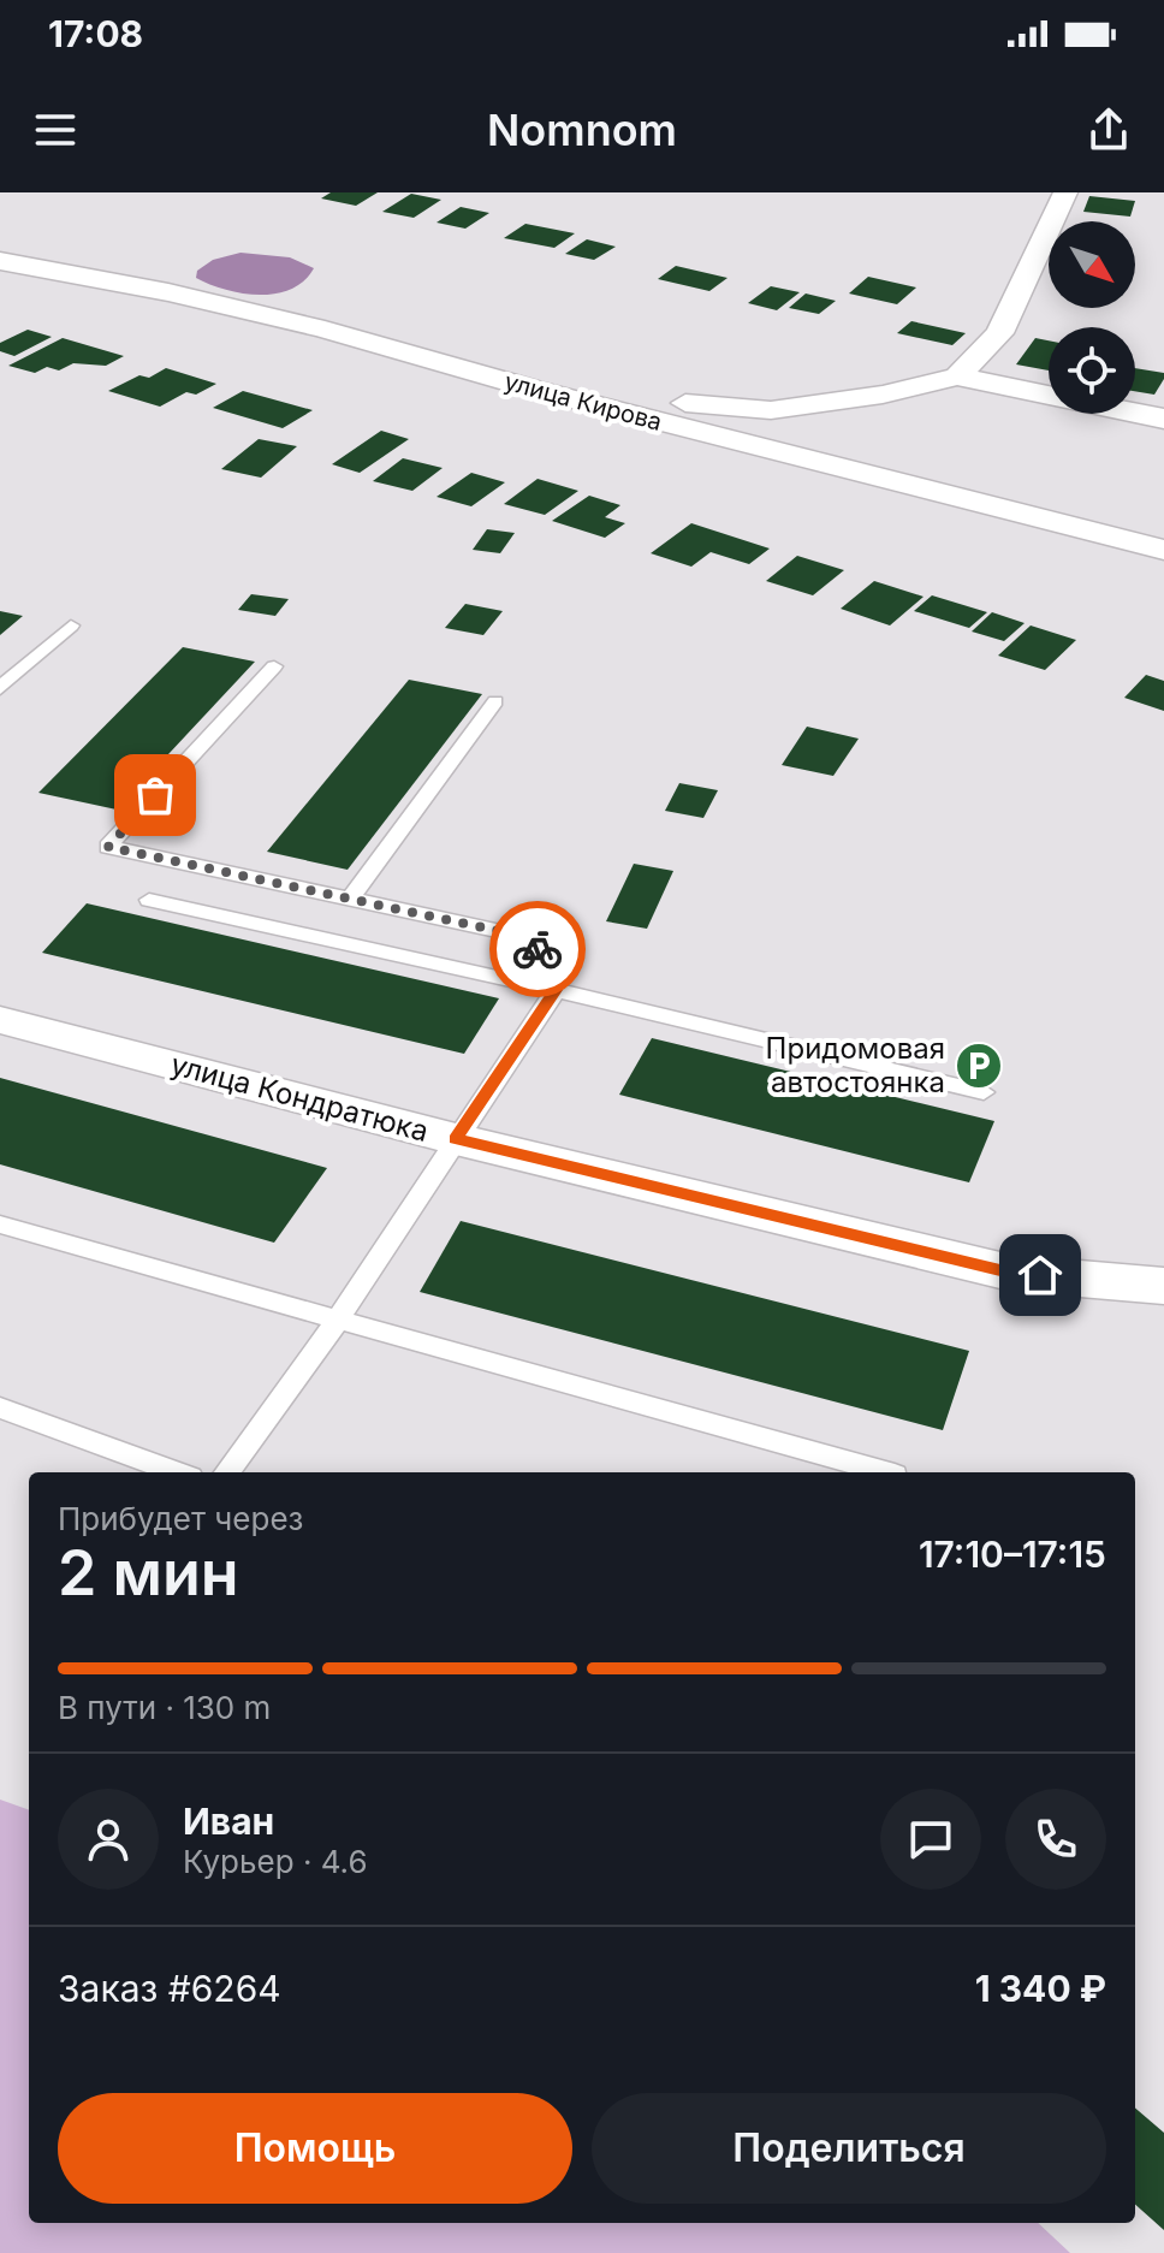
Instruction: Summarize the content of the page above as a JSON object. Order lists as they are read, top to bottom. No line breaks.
{"streets":{"street":["улица Кирова","улица Кондратюка"]},"places":{"parking":["Придомовая автостоянка"]},"north":"bottom right","page":{"status":"17:08","header":"Nomnom","heading":["2 мин","Прибудет через","17:10–17:15"],"panel":["Иван","Курьер · 4.6","Заказ #6264","1 340 ₽"],"bar":"В пути · 130 m","buttons":["Помощь","Поделиться"]}}
